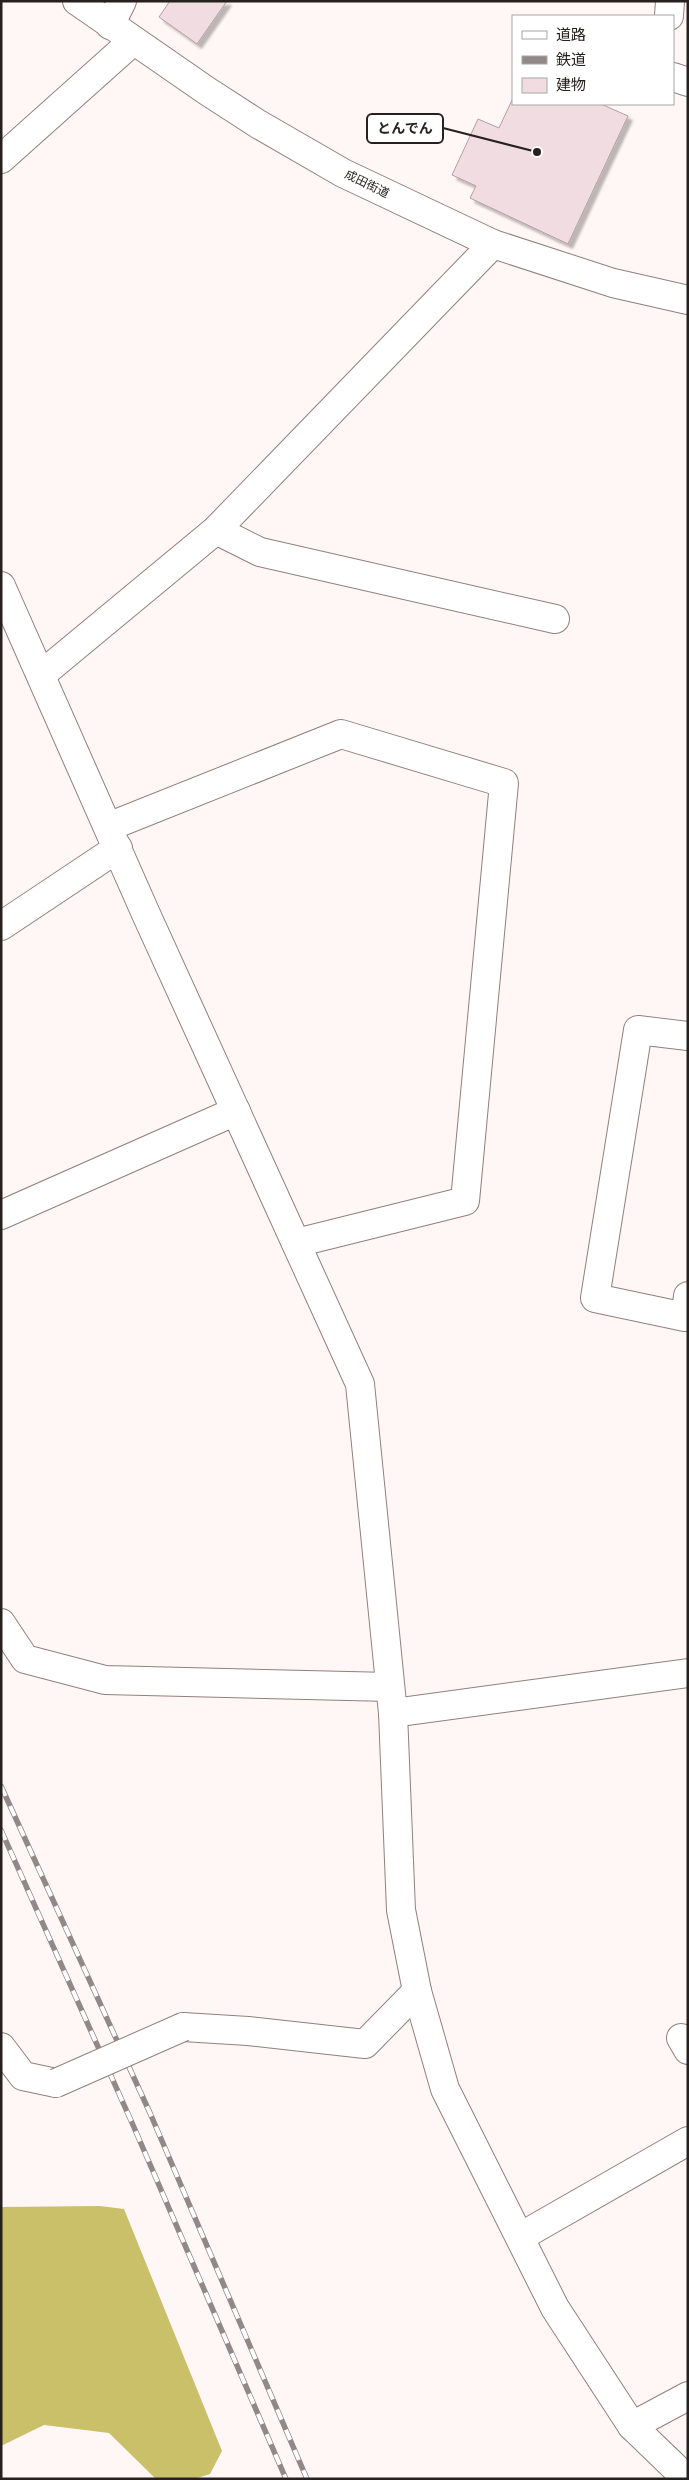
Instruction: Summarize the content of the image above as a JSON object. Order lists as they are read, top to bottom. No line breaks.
{"streets":{"main road":["成田街道"]},"places":["とんでん"],"legend":["道路","鉄道","建物"]}
